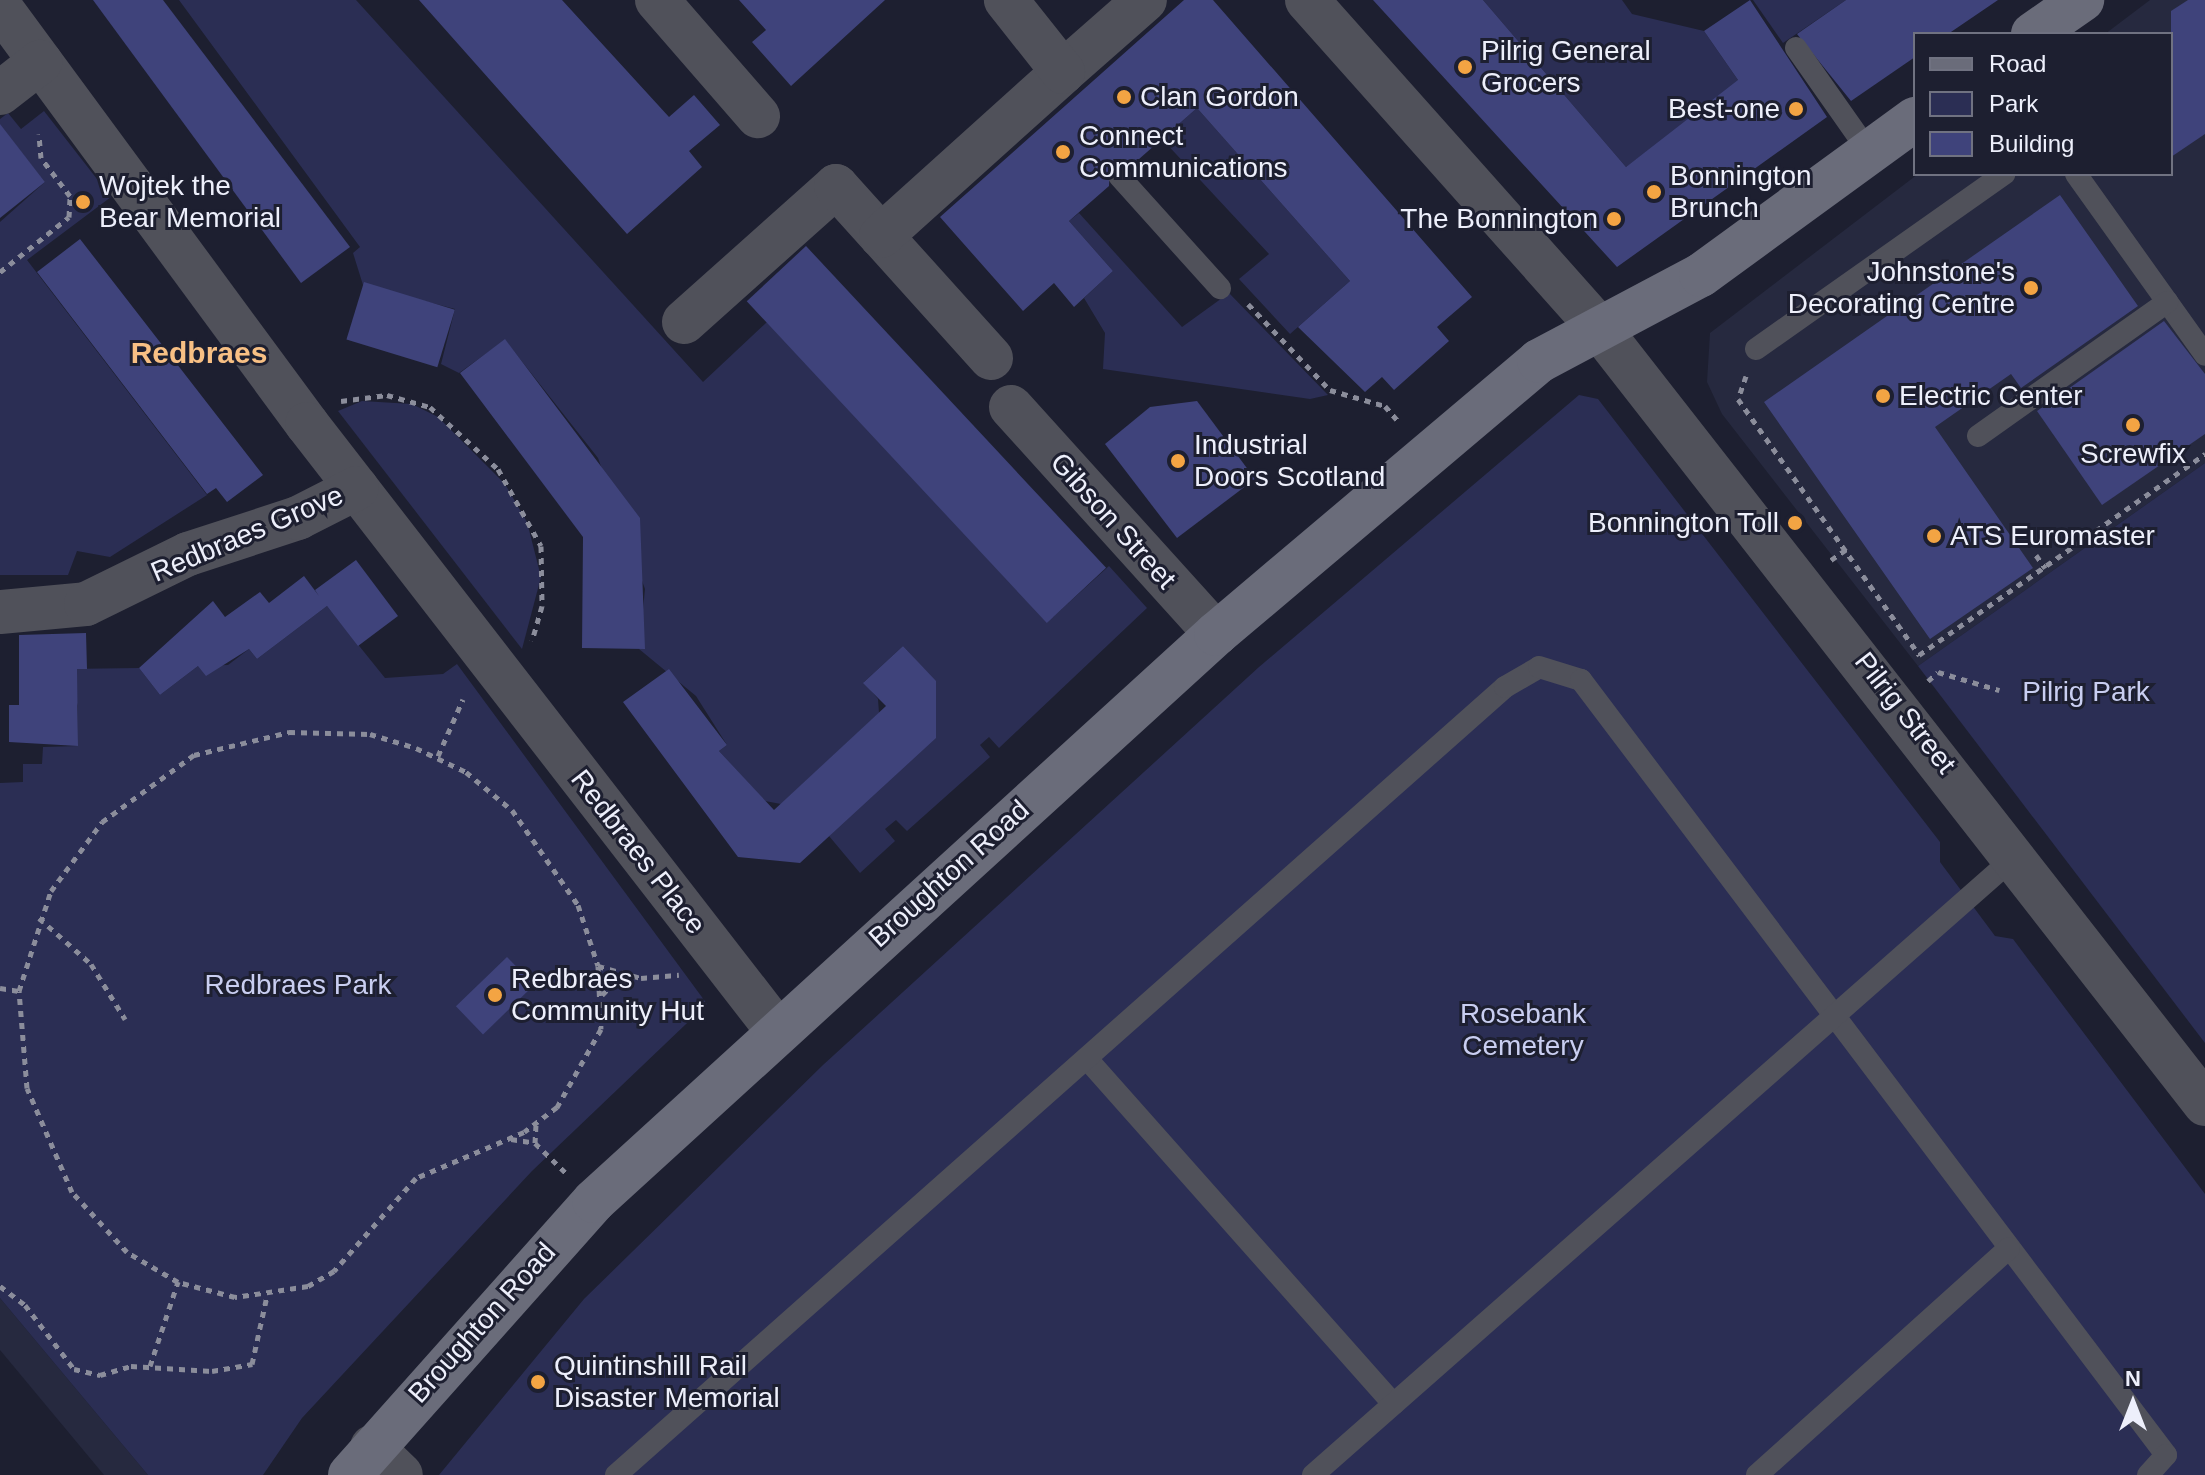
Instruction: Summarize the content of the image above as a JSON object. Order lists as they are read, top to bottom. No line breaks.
{"streets":{"main road":["Broughton Road"],"street":["Gibson Street","Redbraes Grove","Pilrig Street","Redbraes Place"]},"crossings":[["Gibson Street","Broughton Road"],["Redbraes Grove","Redbraes Place"],["Pilrig Street","Broughton Road"],["Redbraes Place","Broughton Road"]],"districts":["Redbraes"],"parks":["Pilrig Park","Redbraes Park","Rosebank Cemetery"],"places":["Pilrig General Grocers","Clan Gordon","Best-one","Connect Communications","Bonnington Brunch","Wojtek the Bear Memorial","The Bonnington","Johnstone's Decorating Centre","Electric Center","Screwfix","Industrial Doors Scotland","Bonnington Toll","ATS Euromaster","Redbraes Community Hut","Quintinshill Rail Disaster Memorial"],"legend":["Road","Park","Building"],"north":"top"}
